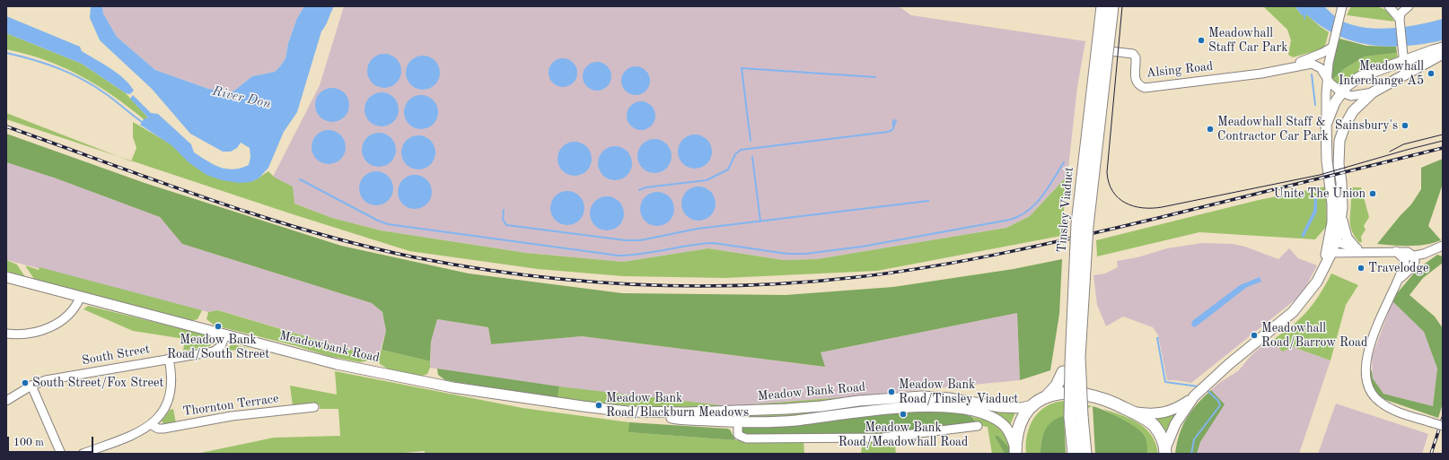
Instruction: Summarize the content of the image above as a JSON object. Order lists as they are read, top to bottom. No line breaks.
{"streets":{"highway":["Tinsley Viaduct"],"main road":["Meadowbank Road","Meadow Bank Road"],"street":["Alsing Road","South Street","Thornton Terrace"]},"crossings":[["Meadowbank Road","South Street"],["Meadowbank Road","Meadow Bank Road"]],"water":["River Don"],"places":["Meadowhall Staff Car Park","Meadowhall Interchange A5","Sainsbury's","Meadowhall Staff & Contractor Car Park","Unite The Union","Travelodge","Meadow Bank Road/South Street","Meadowhall Road/Barrow Road","South Street/Fox Street","Meadow Bank Road/Tinsley Viaduct","Meadow Bank Road/Blackburn Meadows","Meadow Bank Road/Meadowhall Road"],"scale_bar":"100 m"}
